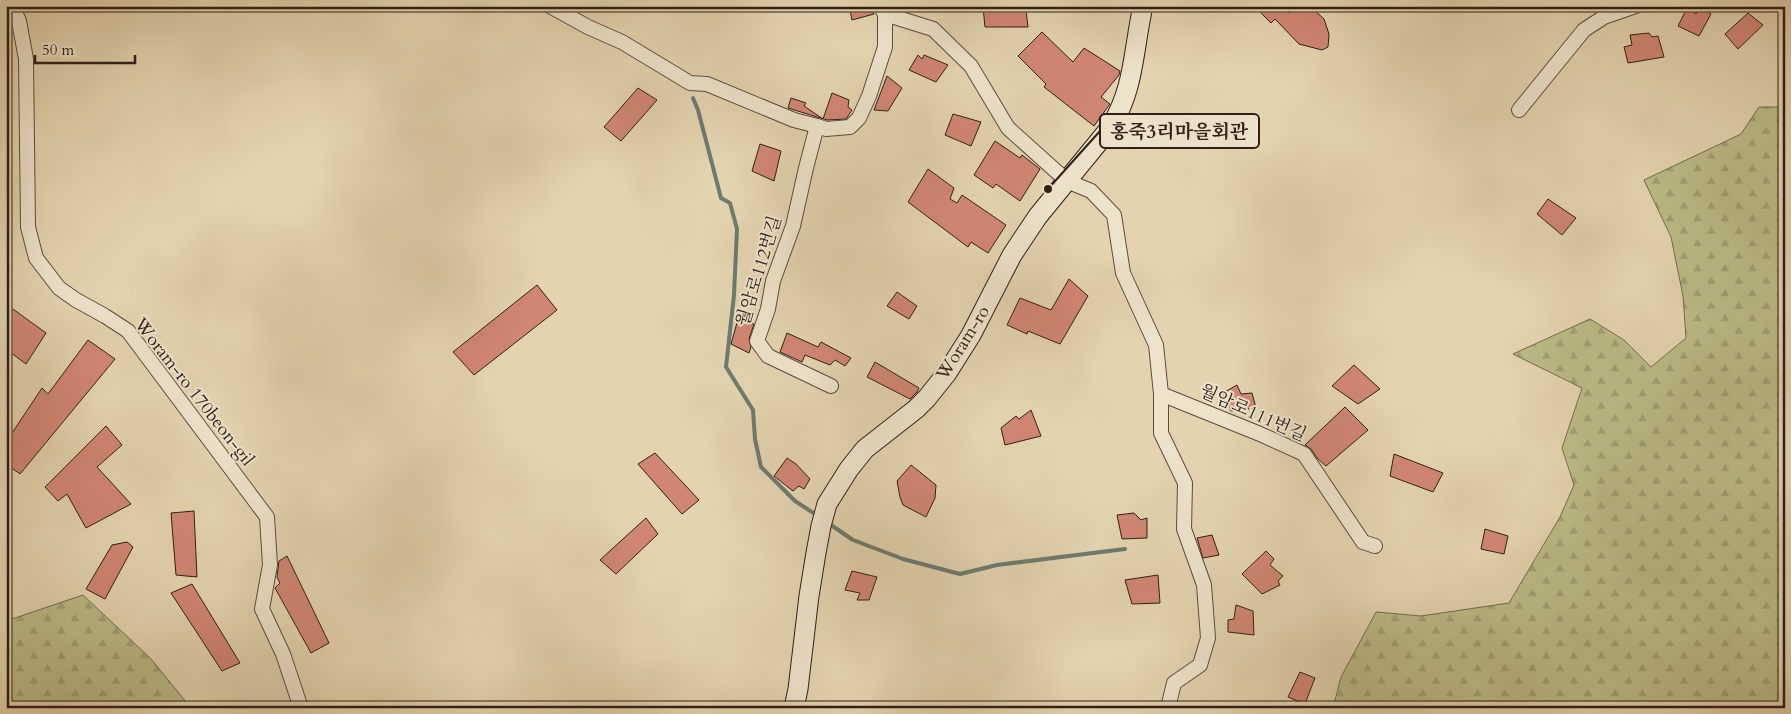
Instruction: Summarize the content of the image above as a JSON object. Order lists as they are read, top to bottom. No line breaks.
{"streets":{"street":["월암로112번길","Woram-ro","Woram-ro 170beon-gil","월암로111번길"]},"places":["홍죽3리마을회관"],"scale_bar":"50 m"}
